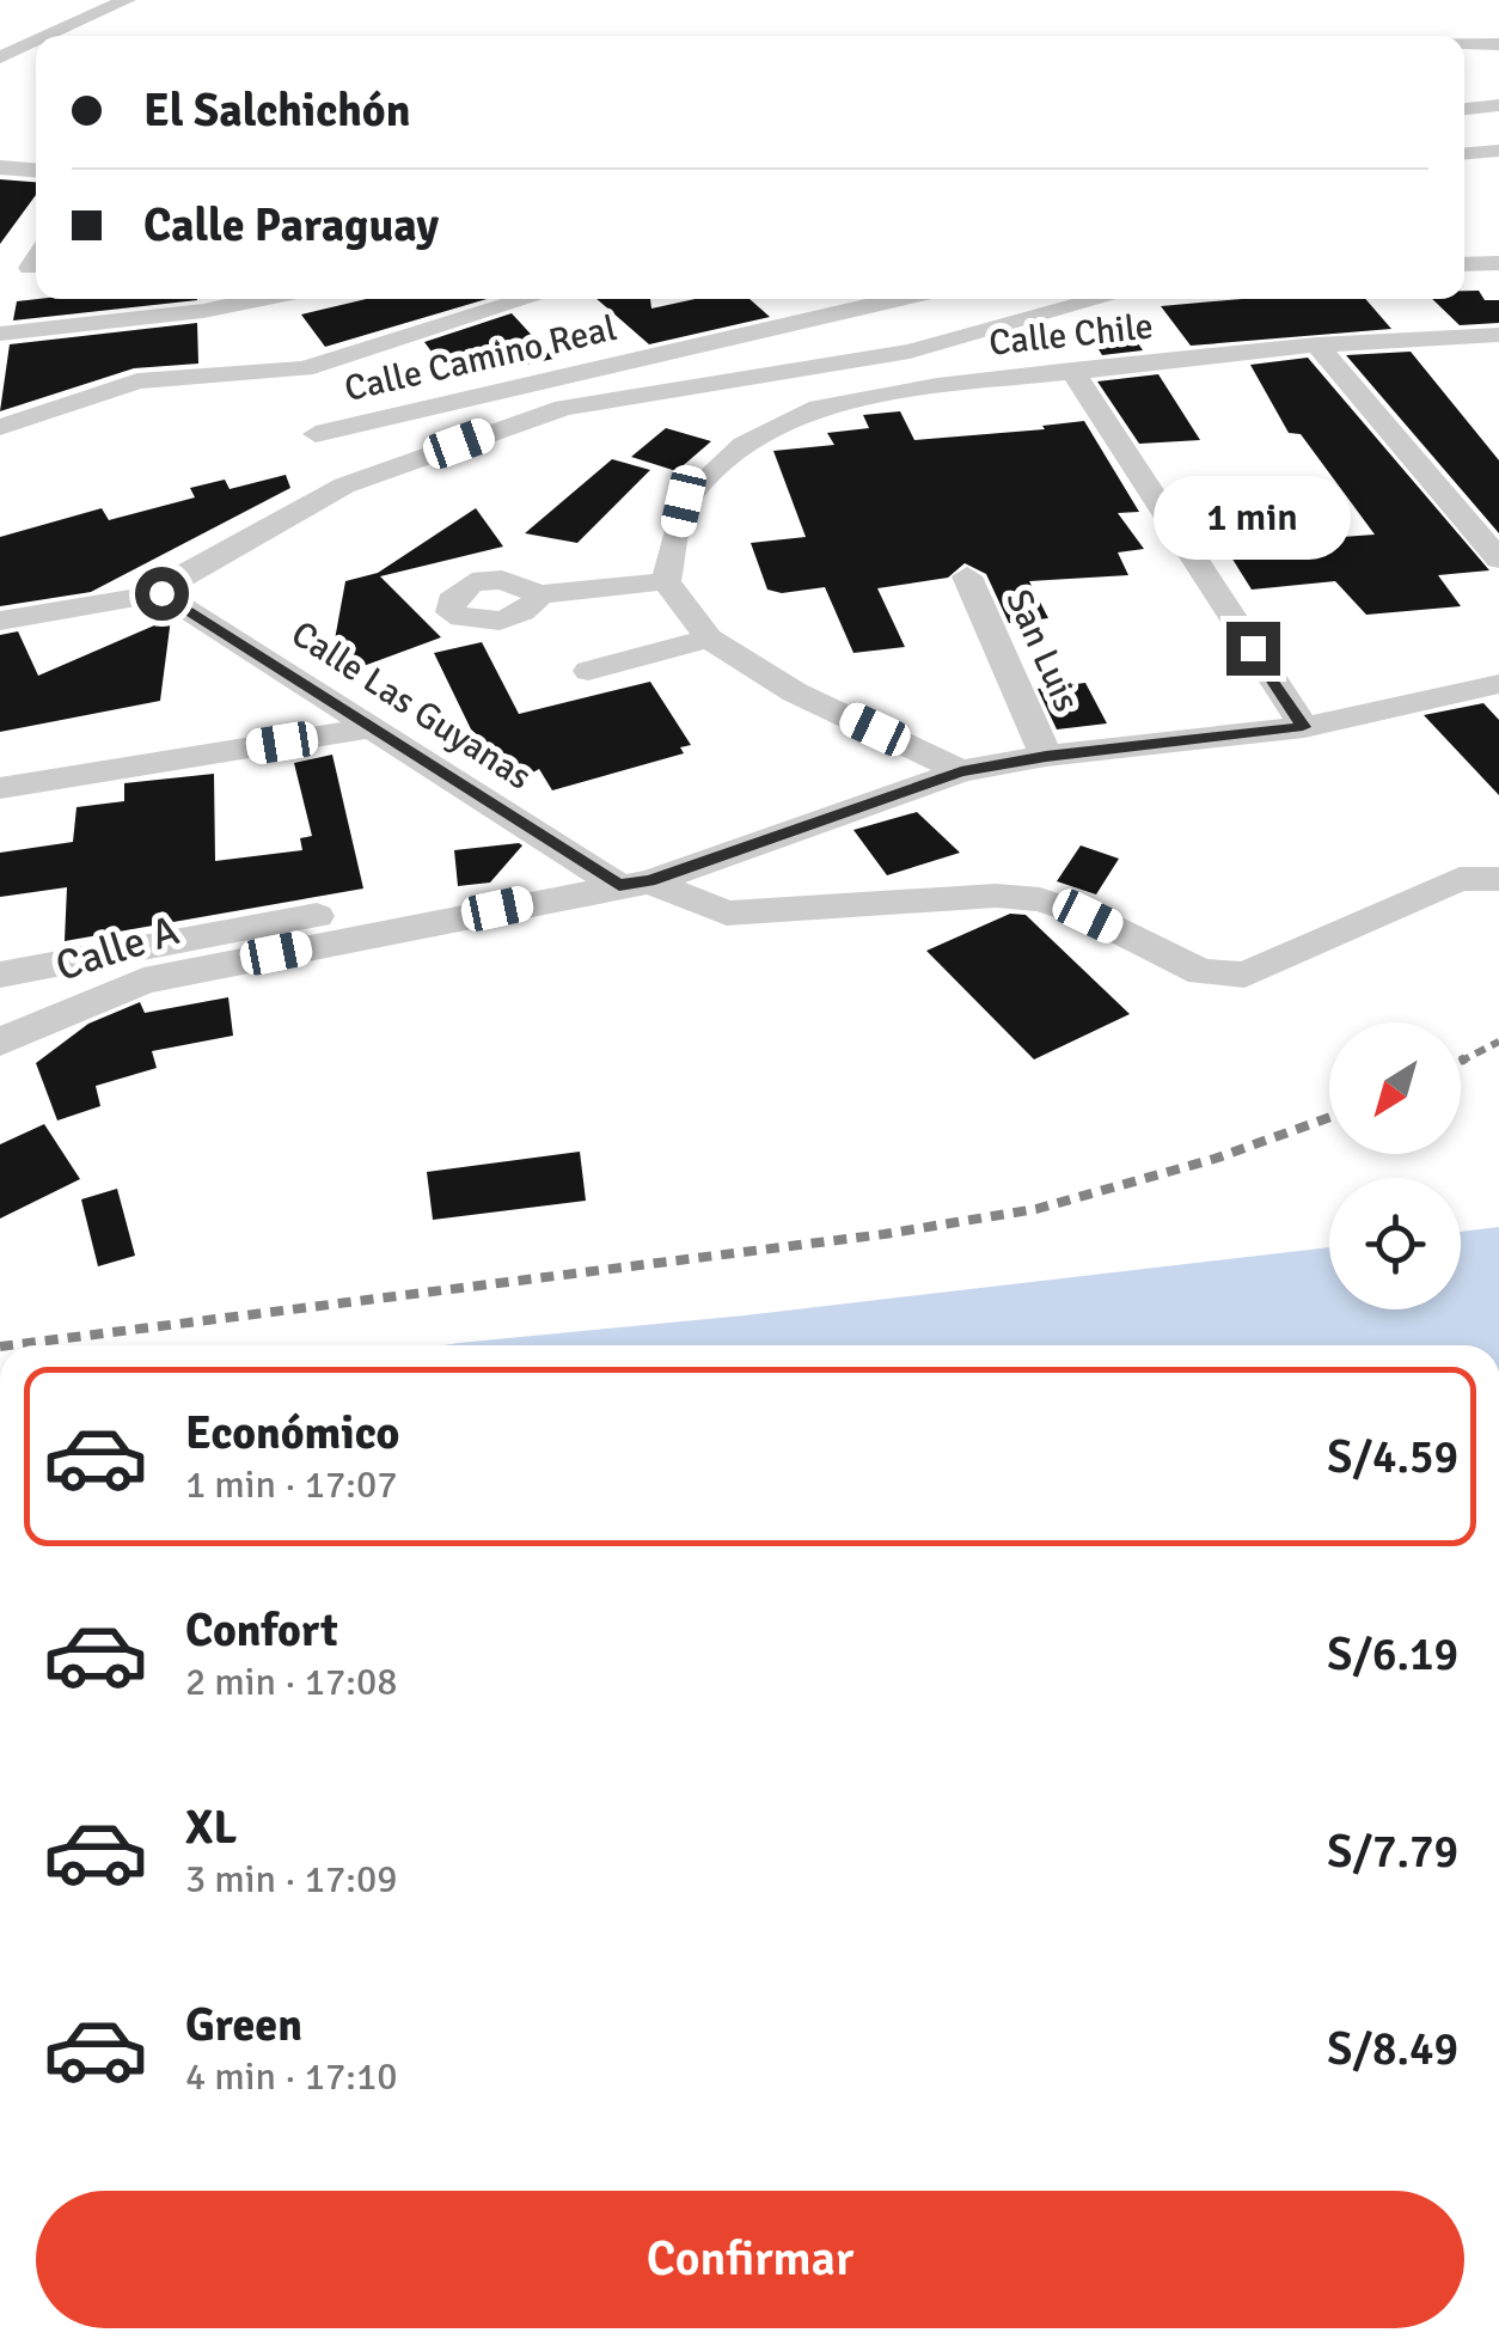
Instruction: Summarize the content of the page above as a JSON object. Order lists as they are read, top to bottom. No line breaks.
{"streets":{"street":["Calle Chile","Calle Camino Real","San Luis","Calle Las Guyanas","Calle A"]},"crossings":[["Calle Las Guyanas","Calle A"]],"north":"bottom left","page":{"banner":["El Salchichón","Calle Paraguay"],"bubble":"1 min","list":[{"name":"Económico","note":"1 min · 17:07","value":"S/4.59"},{"name":"Confort","note":"2 min · 17:08","value":"S/6.19"},{"name":"XL","note":"3 min · 17:09","value":"S/7.79"},{"name":"Green","note":"4 min · 17:10","value":"S/8.49"}],"buttons":"Confirmar"}}
